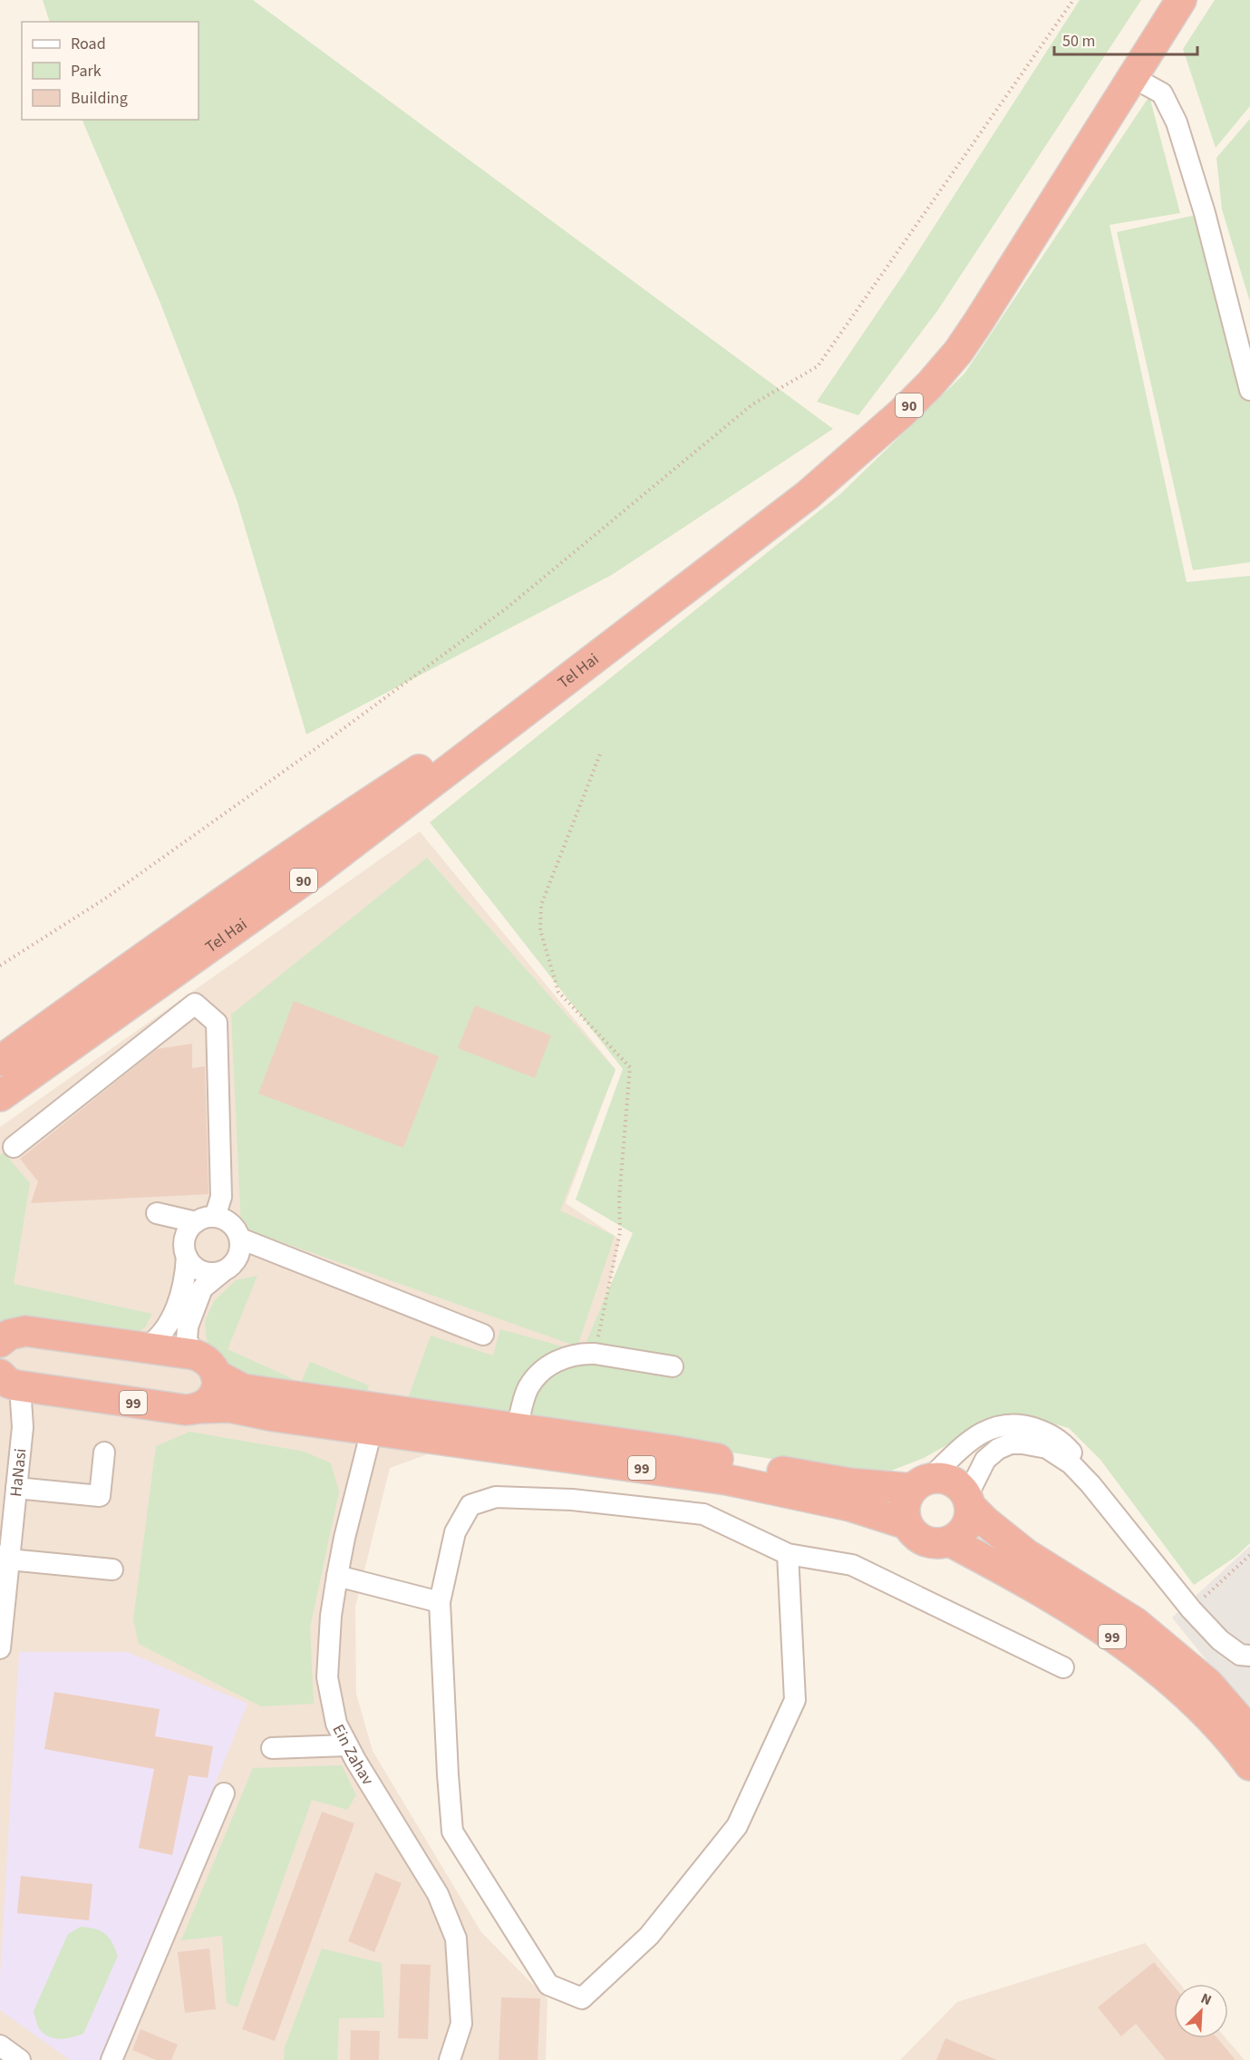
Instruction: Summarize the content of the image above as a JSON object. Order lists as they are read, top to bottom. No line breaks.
{"streets":{"highway":["90","Tel Hai","99"],"street":["HaNasi","Ein Zahav"]},"crossings":[["90","Tel Hai"],["99","HaNasi"],["99","Ein Zahav"]],"legend":["Road","Park","Building"],"scale_bar":"50 m","north":"top right"}
